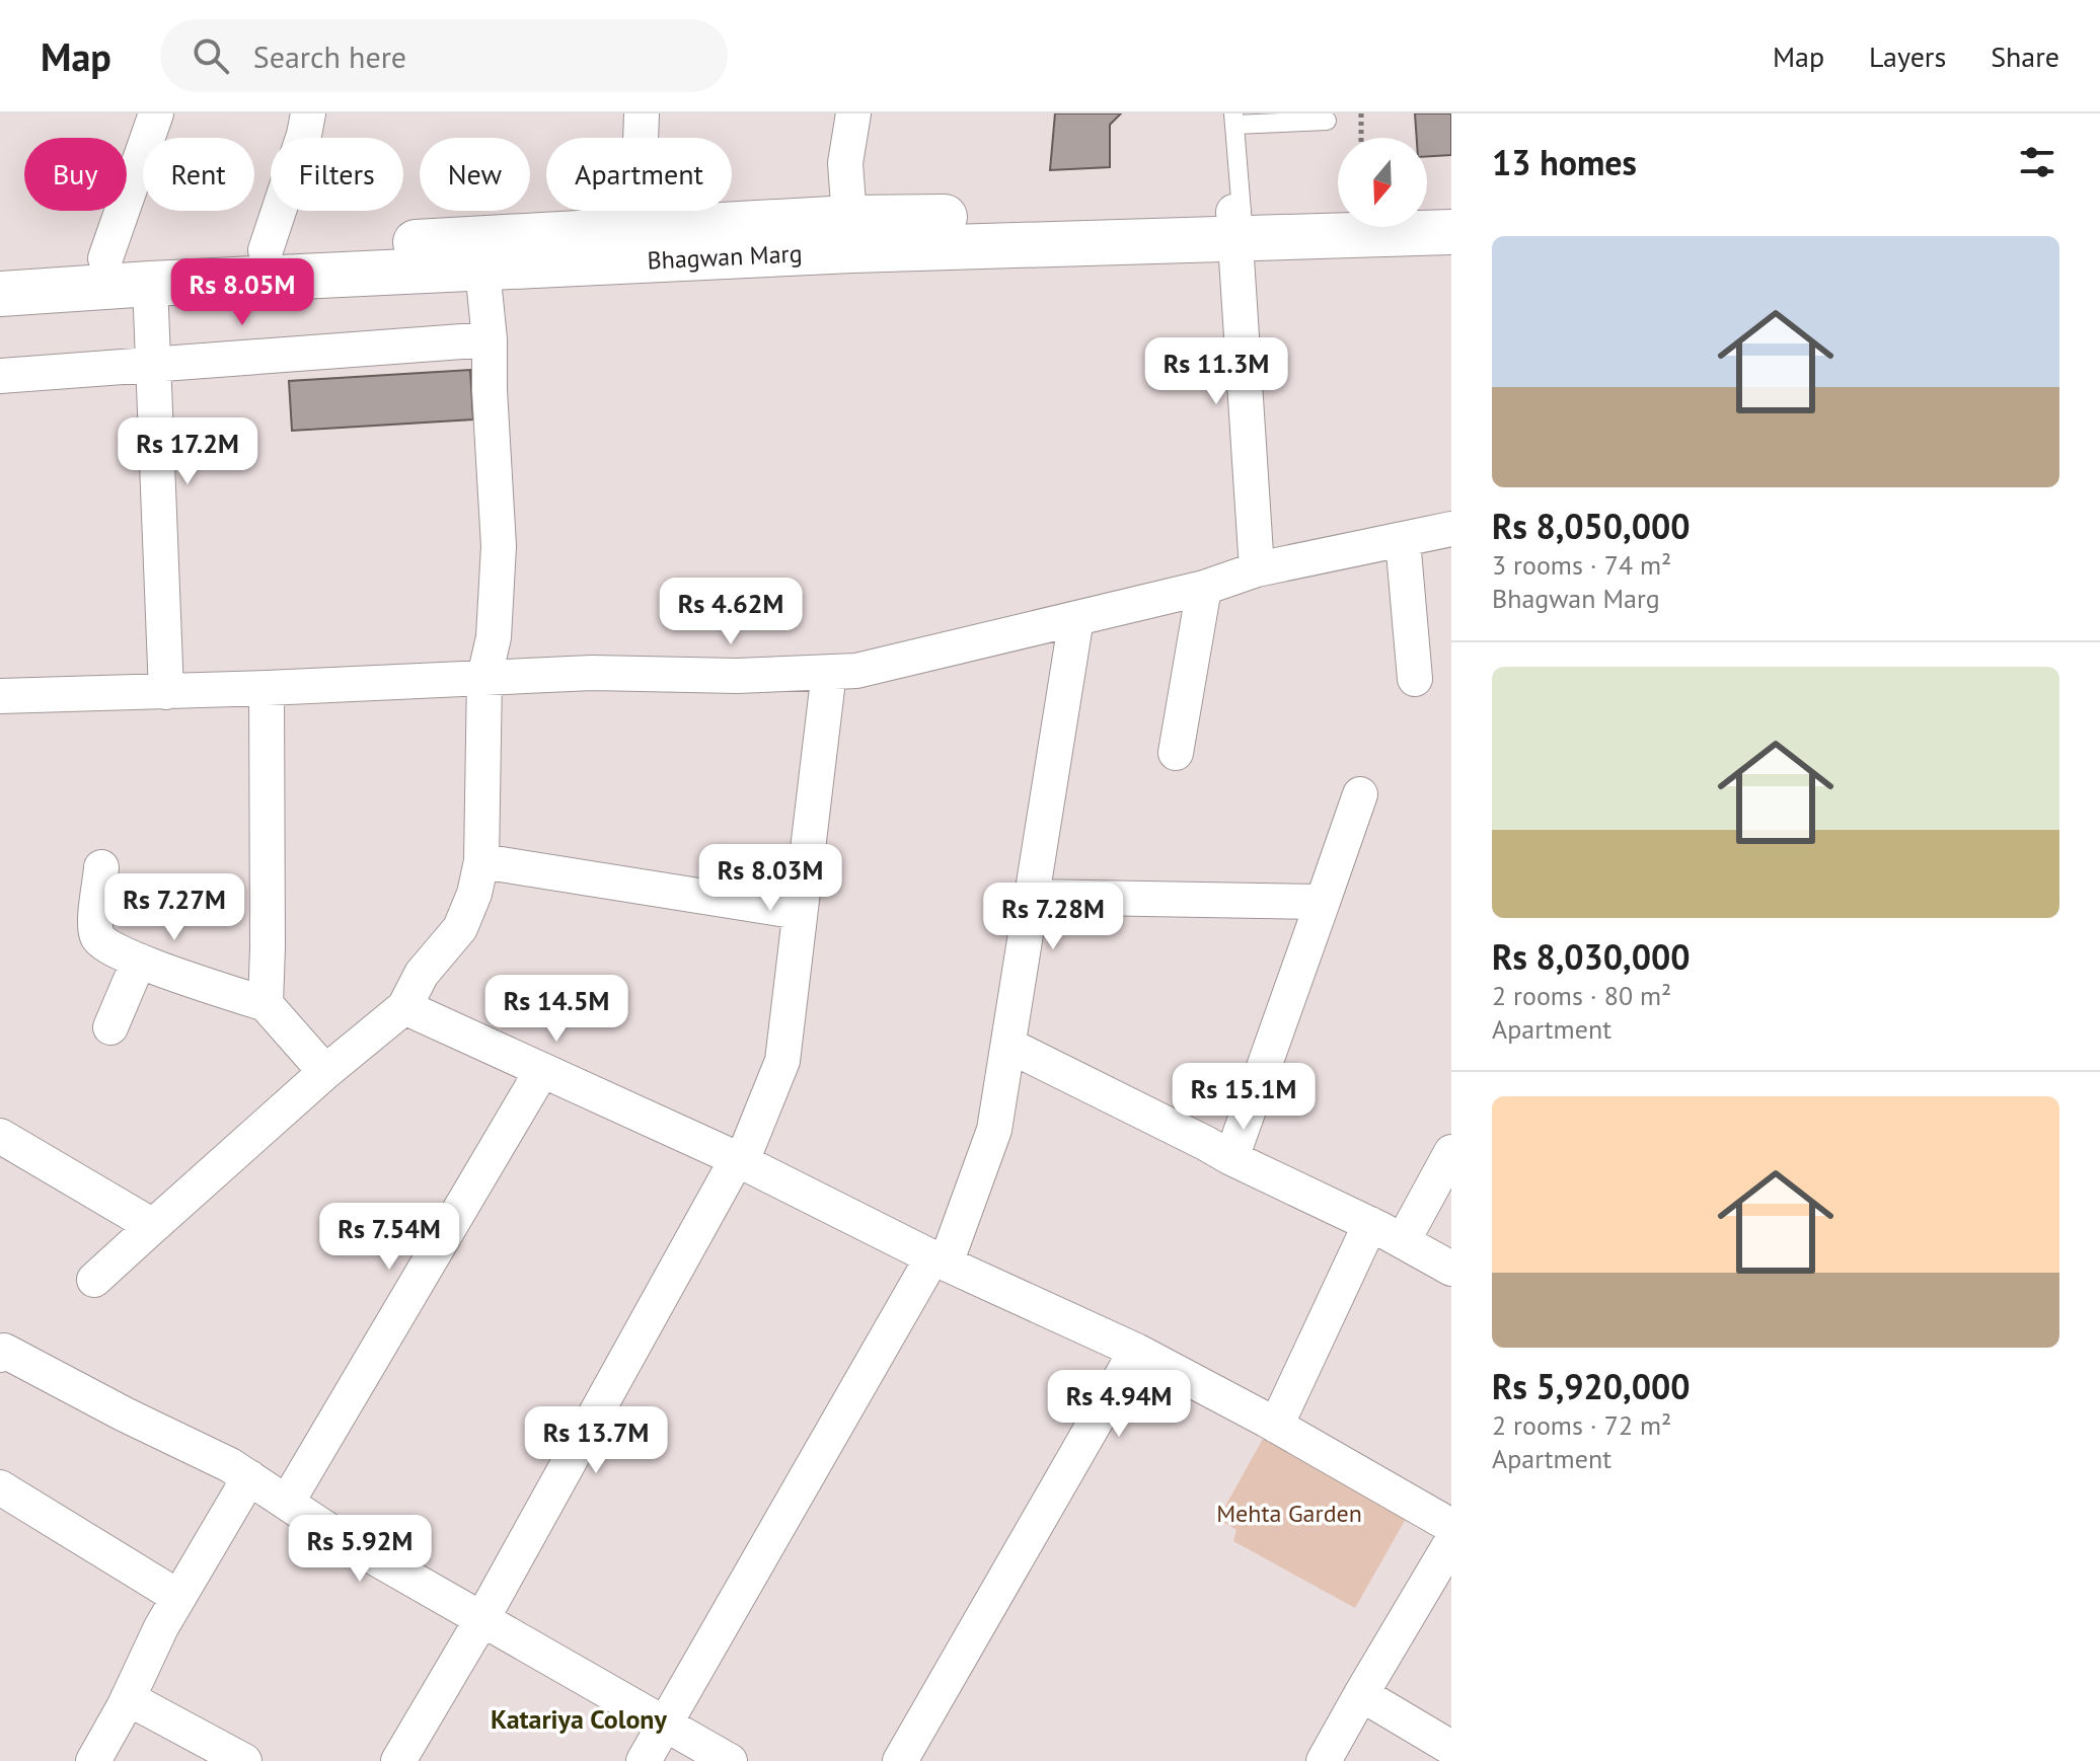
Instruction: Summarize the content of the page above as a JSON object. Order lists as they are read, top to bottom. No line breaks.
{"streets":{"street":["Bhagwan Marg"]},"districts":["Katariya Colony"],"parks":["Mehta Garden"],"north":"bottom","page":{"header":"Map","search":"Search here","nav":["Map","Layers","Share"],"heading":"13 homes","chip":["Buy","Rent","Filters","New","Apartment"],"list":[{"name":"Rs 8,050,000","note":"3 rooms · 74 m² · Bhagwan Marg"},{"name":"Rs 8,030,000","note":"2 rooms · 80 m² · Apartment"},{"name":"Rs 5,920,000","note":"2 rooms · 72 m² · Apartment"}],"price":["Rs 8.05M","Rs 11.3M","Rs 17.2M","Rs 4.62M","Rs 8.03M","Rs 7.27M","Rs 7.28M","Rs 14.5M","Rs 15.1M","Rs 7.54M","Rs 4.94M","Rs 13.7M","Rs 5.92M"]}}
